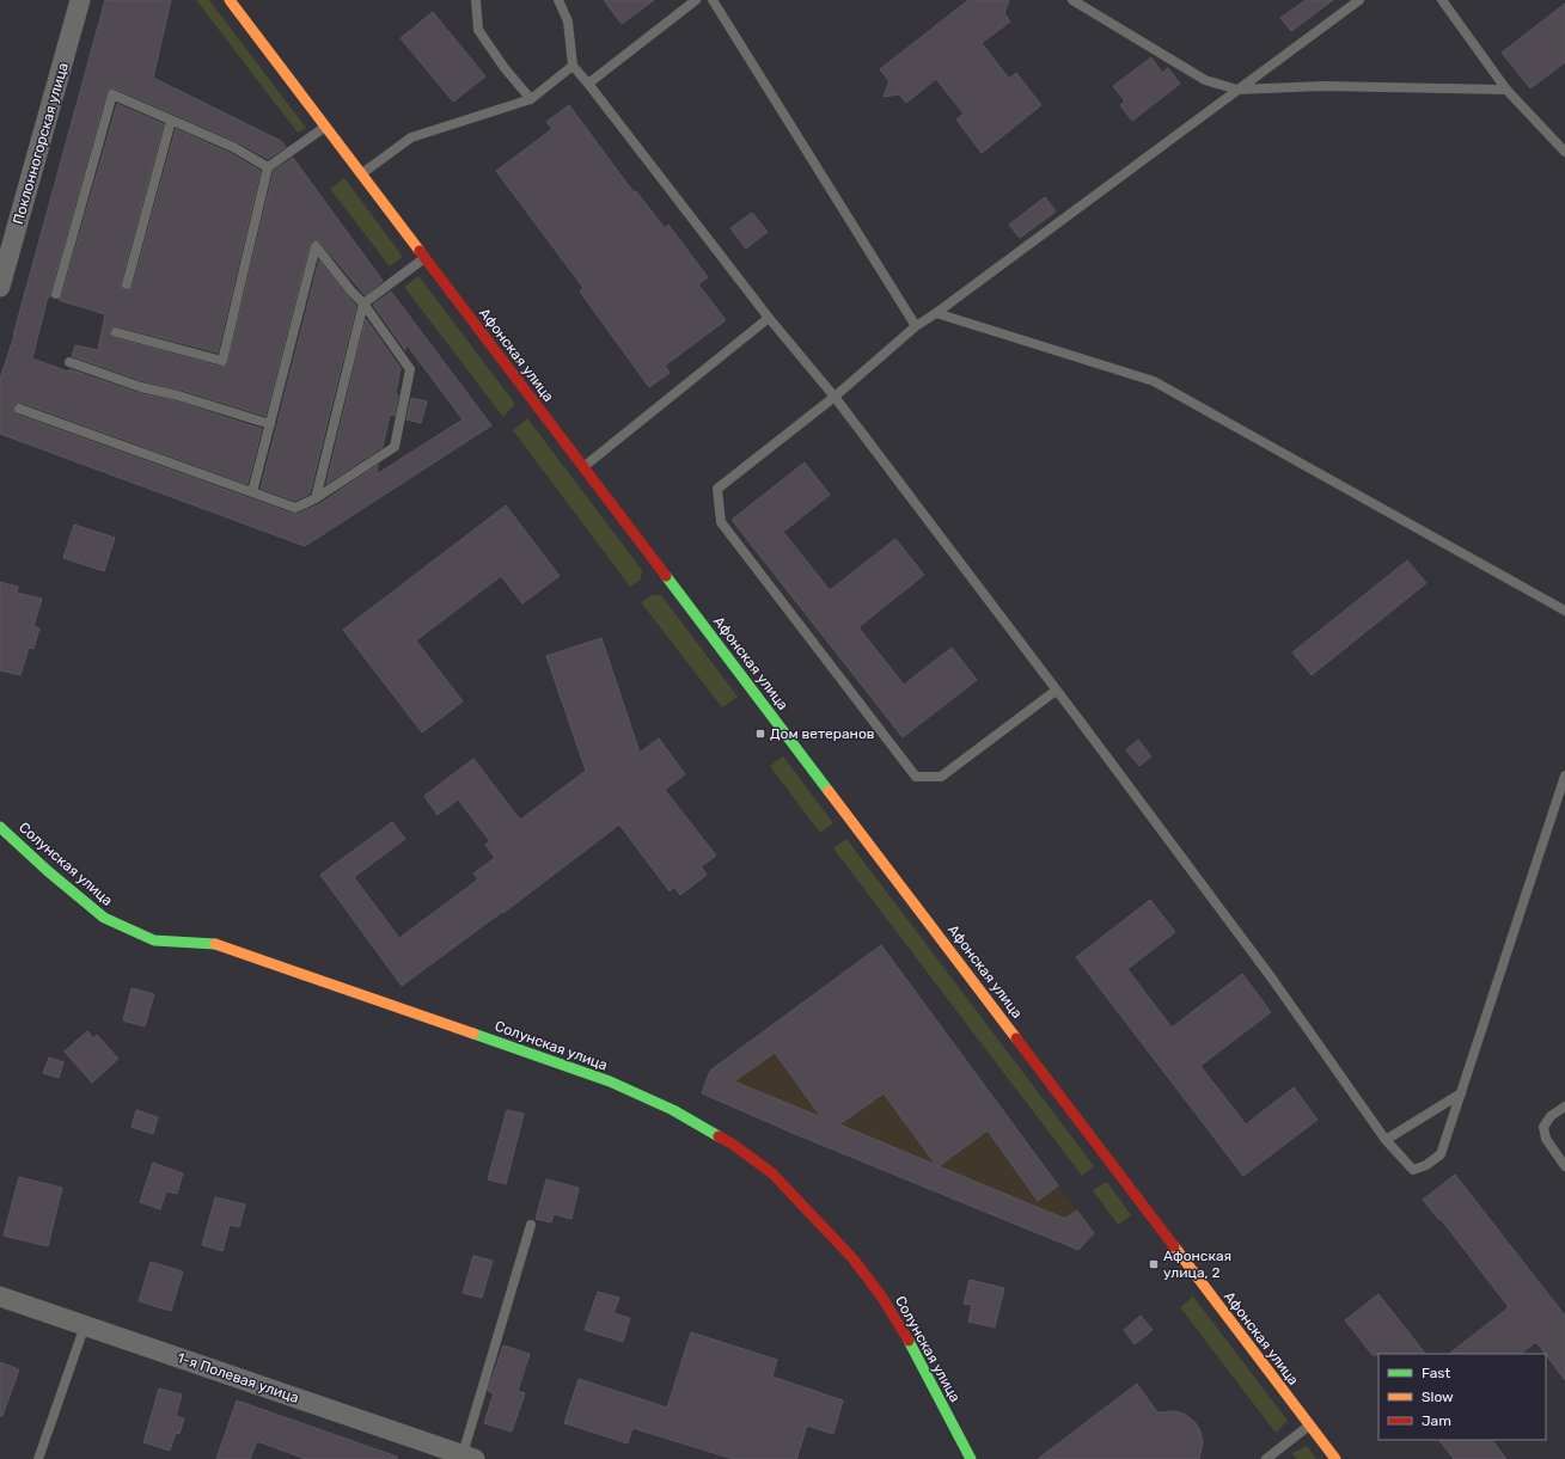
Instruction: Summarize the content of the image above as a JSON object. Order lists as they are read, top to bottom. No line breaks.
{"streets":{"street":["Поклонногорская улица","Афонская улица","Солунская улица","1-я Полевая улица"]},"places":{"transit":["Дом ветеранов","Афонская улица, 2"]},"legend":["Fast","Slow","Jam"]}
